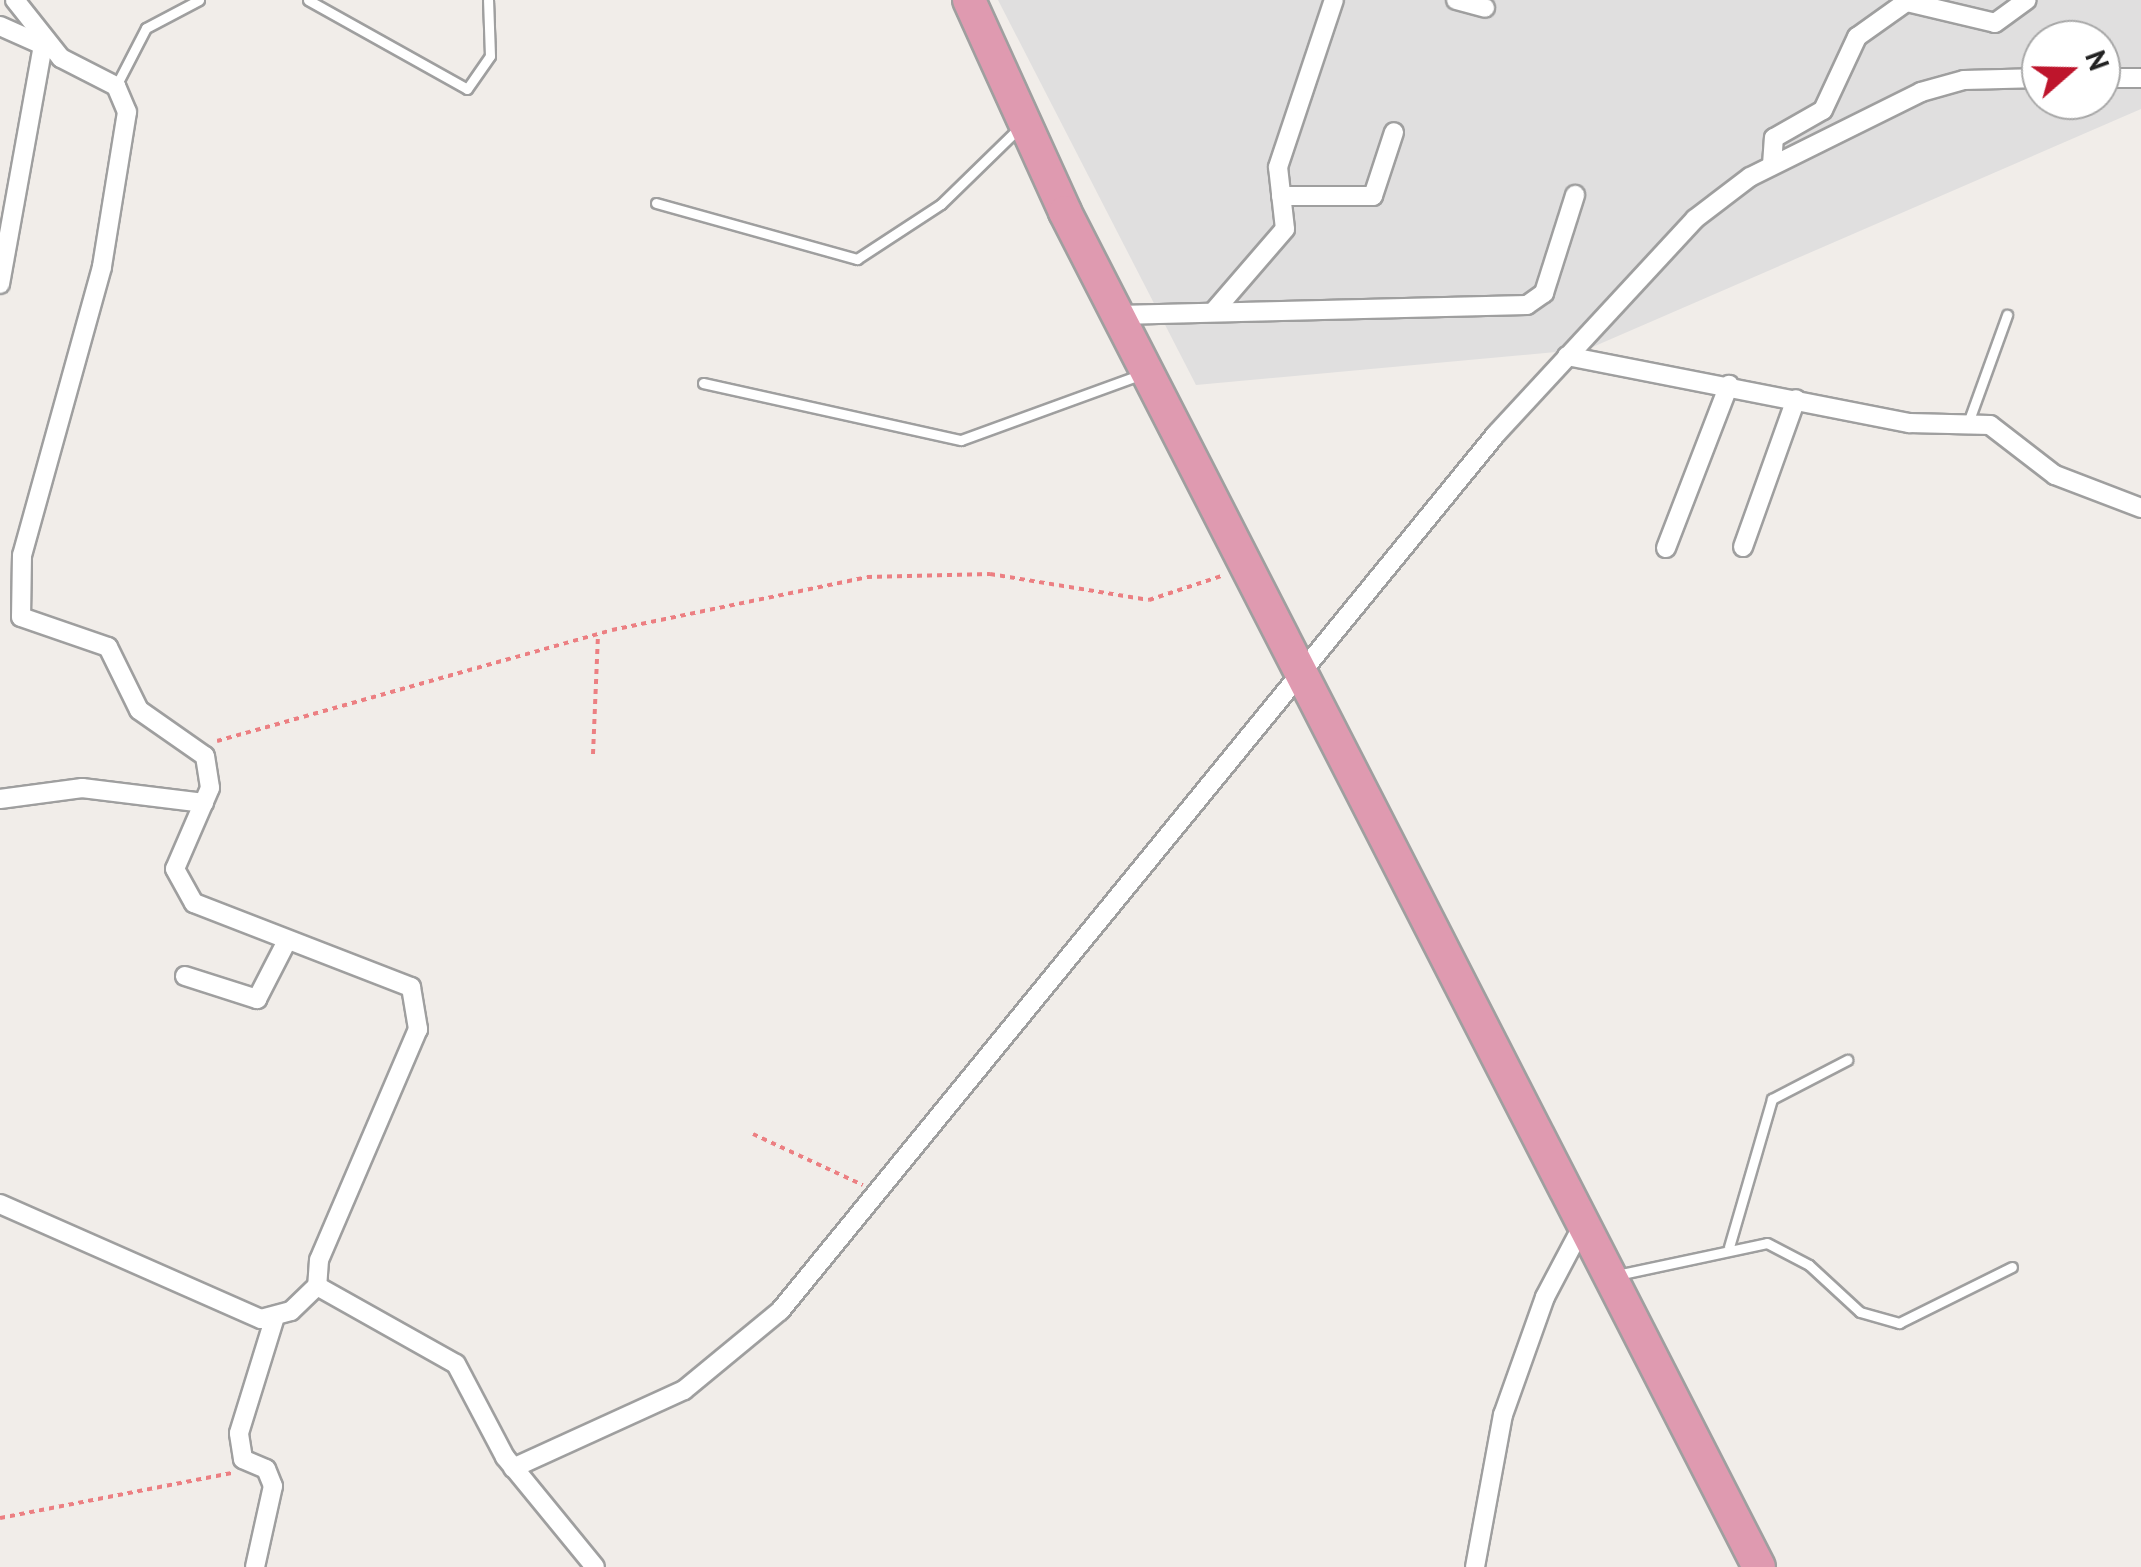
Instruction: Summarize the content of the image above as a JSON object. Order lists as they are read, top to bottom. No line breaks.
{"north":"right"}
